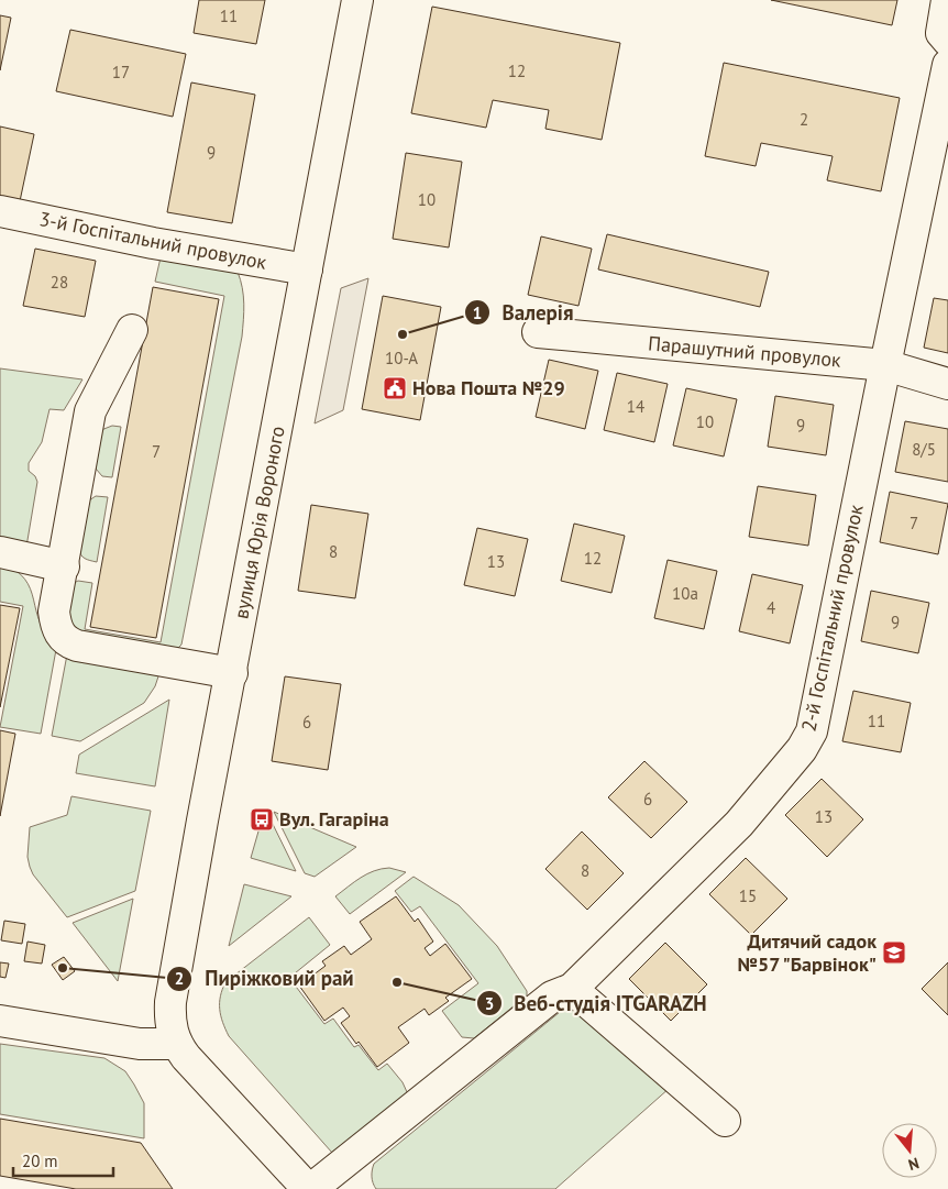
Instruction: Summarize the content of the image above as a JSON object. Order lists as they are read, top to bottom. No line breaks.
{"streets":{"street":["3-й Госпітальний провулок","Парашутний провулок","вулиця Юрія Вороного","2-й Госпітальний провулок"]},"crossings":[["3-й Госпітальний провулок","вулиця Юрія Вороного"],["Парашутний провулок","2-й Госпітальний провулок"]],"places":{"other":["Валерія","Пиріжковий рай","Веб-студія ITGARAZH"],"public building":["Нова Пошта №29"],"bus stop":["Вул. Гагаріна"],"school or university":["Дитячий садок №57 \"Барвінок\""]},"house_numbers":["11","12","17","2","9","10","28","10-А","14","10","9","8/5","7","7","8","12","13","10а","4","9","11","6","6","13","8","15"],"scale_bar":"20 m","north":"bottom"}
